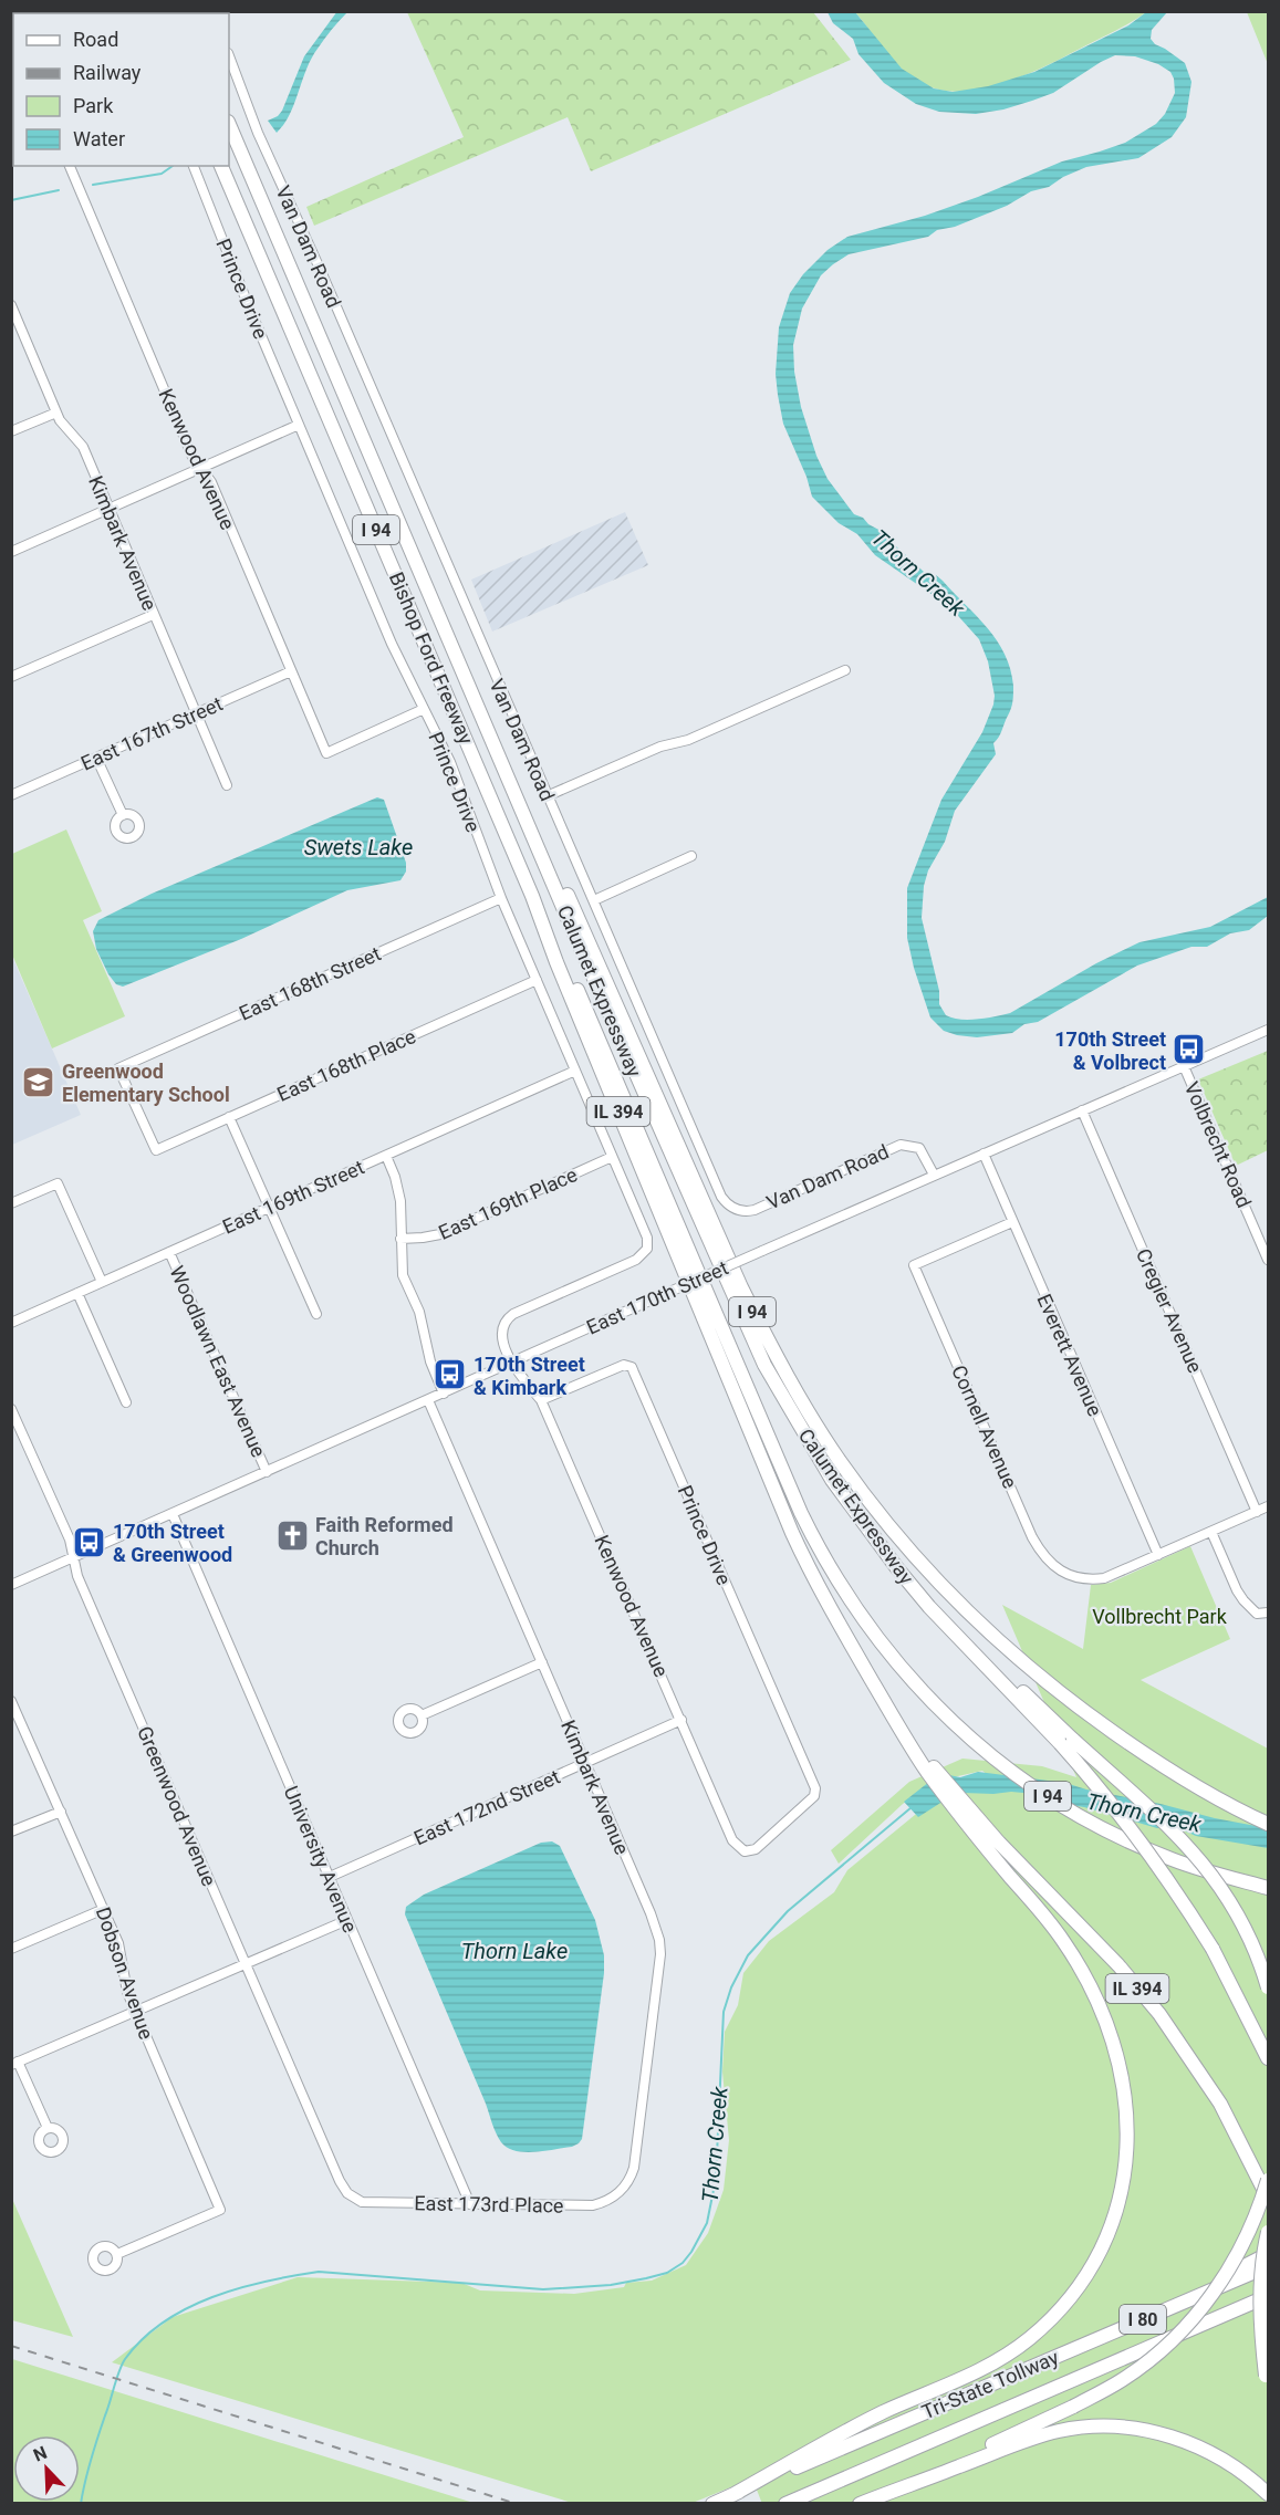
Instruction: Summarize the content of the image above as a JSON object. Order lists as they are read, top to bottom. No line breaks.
{"streets":{"highway":["I 94","Bishop Ford Freeway","Calumet Expressway","IL 394","I 80","Tri-State Tollway"],"street":["Van Dam Road","Prince Drive","Kenwood Avenue","Kimbark Avenue","East 167th Street","East 168th Street","East 168th Place","Volbrecht Road","East 169th Street","East 169th Place","East 170th Street","Cregier Avenue","Everett Avenue","Woodlawn East Avenue","Cornell Avenue","Greenwood Avenue","East 172nd Street","University Avenue","Dobson Avenue","East 173rd Place"]},"crossings":[["Van Dam Road","East 170th Street"],["Prince Drive","Kenwood Avenue"],["Prince Drive","East 168th Street"],["Prince Drive","East 168th Place"],["Prince Drive","East 169th Street"],["Prince Drive","East 169th Place"],["Prince Drive","East 170th Street"],["Kenwood Avenue","East 167th Street"],["Kenwood Avenue","East 170th Street"],["Kenwood Avenue","East 172nd Street"],["I 94","Bishop Ford Freeway"],["I 94","Calumet Expressway"],["I 94","IL 394"],["Kimbark Avenue","East 167th Street"],["Kimbark Avenue","East 170th Street"],["Kimbark Avenue","East 172nd Street"],["Kimbark Avenue","East 173rd Place"],["Bishop Ford Freeway","Calumet Expressway"],["Bishop Ford Freeway","IL 394"],["East 168th Street","East 168th Place"],["Volbrecht Road","East 170th Street"],["East 169th Street","Woodlawn East Avenue"],["East 170th Street","Cregier Avenue"],["East 170th Street","Everett Avenue"],["East 170th Street","Woodlawn East Avenue"],["East 170th Street","Greenwood Avenue"],["East 170th Street","University Avenue"],["Everett Avenue","Cornell Avenue"],["Greenwood Avenue","East 173rd Place"],["East 172nd Street","University Avenue"],["University Avenue","East 173rd Place"]],"water":["Thorn Creek","Swets Lake","Thorn Lake"],"parks":["Vollbrecht Park"],"places":{"bus stop":["170th Street & Volbrect","170th Street & Kimbark","170th Street & Greenwood"],"school or university":["Greenwood Elementary School"],"church":["Faith Reformed Church"]},"legend":["Road","Railway","Park","Water"],"north":"top left"}
